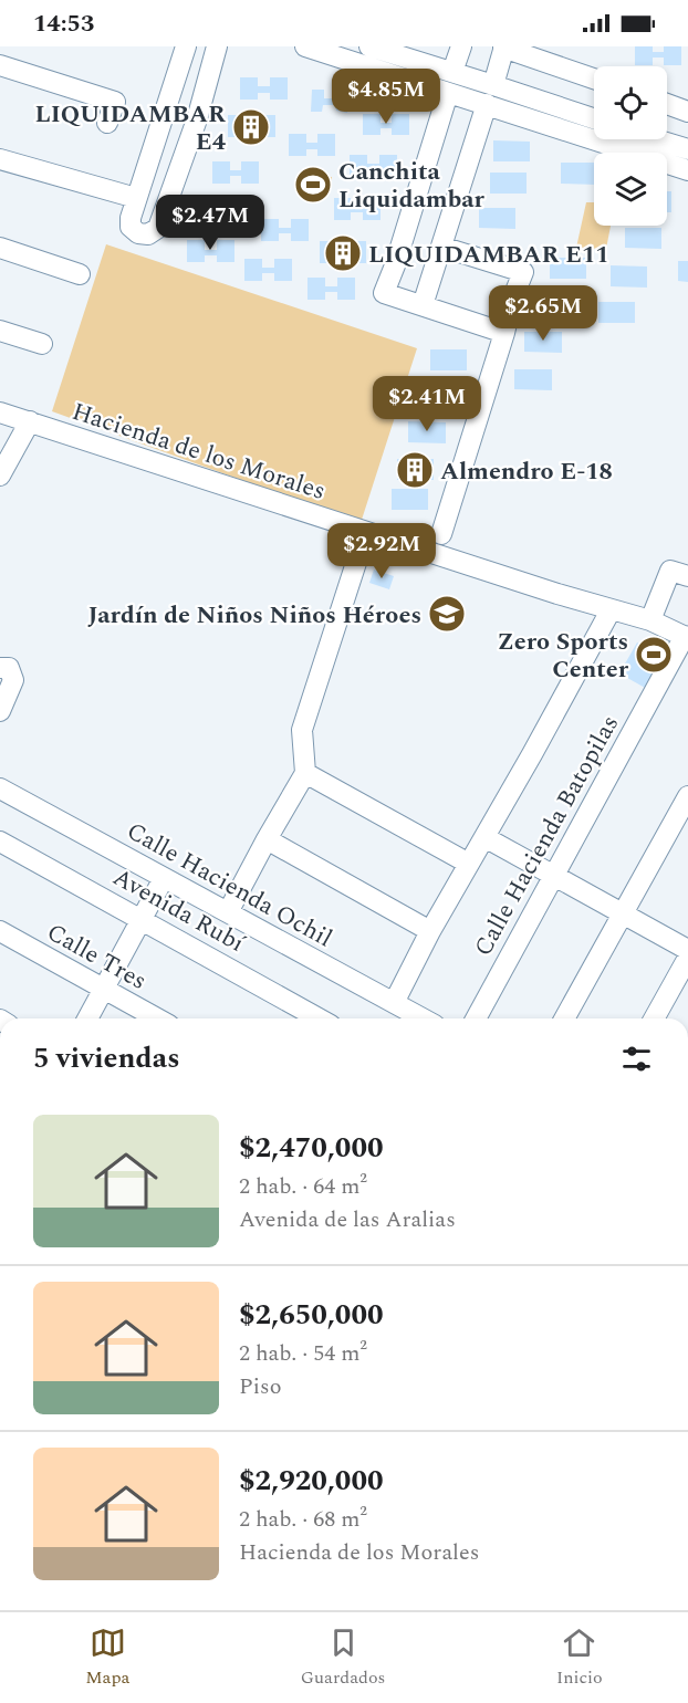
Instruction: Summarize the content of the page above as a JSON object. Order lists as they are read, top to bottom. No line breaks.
{"streets":{"street":["Hacienda de los Morales","Calle Hacienda Batopilas","Calle Hacienda Ochil","Avenida Rubí","Calle Tres"]},"crossings":[["Hacienda de los Morales","Calle Hacienda Batopilas"]],"places":{"building":["LIQUIDAMBAR E4","LIQUIDAMBAR E11","Almendro E-18"],"sports":["Canchita Liquidambar","Zero Sports Center"],"school or university":["Jardín de Niños Niños Héroes"]},"page":{"status":"14:53","price":["$4.85M","$2.47M","$2.65M","$2.41M","$2.92M"],"heading":"5 viviendas","list":[{"name":"$2,470,000","note":"2 hab. · 64 m² · Avenida de las Aralias"},{"name":"$2,650,000","note":"2 hab. · 54 m² · Piso"},{"name":"$2,920,000","note":"2 hab. · 68 m² · Hacienda de los Morales"}],"tabs":["Mapa","Guardados","Inicio"]}}
